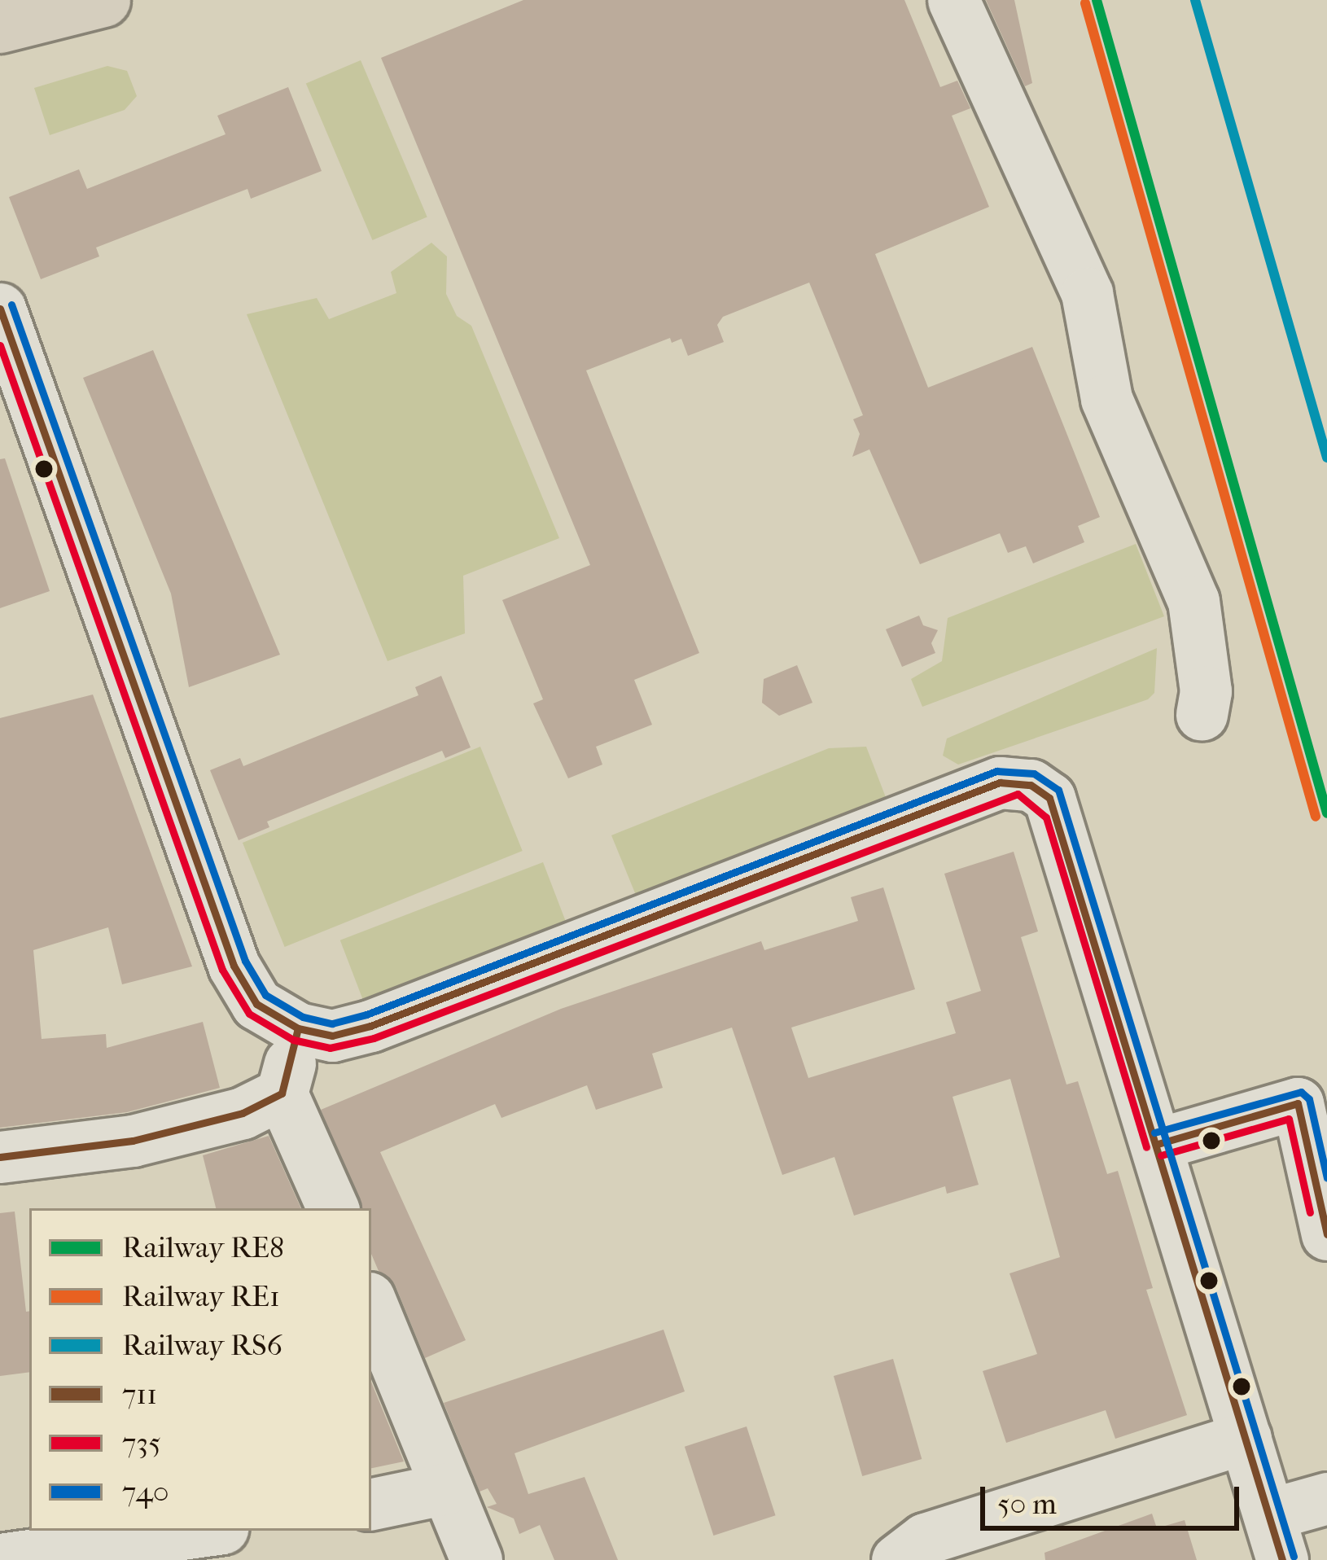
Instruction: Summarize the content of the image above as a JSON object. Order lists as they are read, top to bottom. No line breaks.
{"lines":["rail line RE8","rail line RS6","rail line RE1","transit line 740","transit line 711","transit line 735"],"legend":["Railway RE8","Railway RE1","Railway RS6","711","735","740"],"scale_bar":"50 m"}
